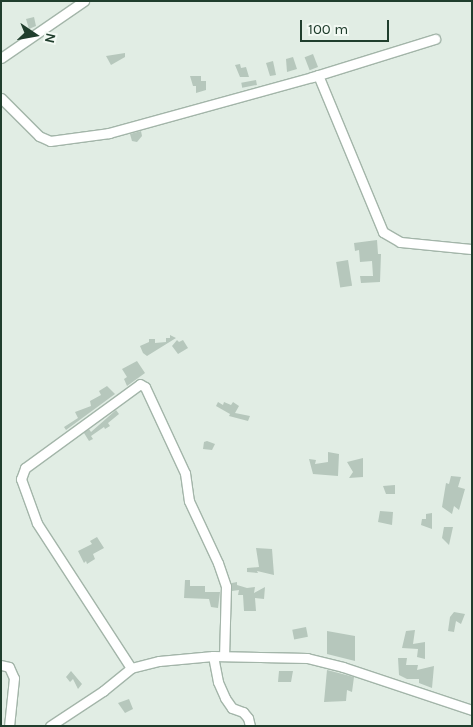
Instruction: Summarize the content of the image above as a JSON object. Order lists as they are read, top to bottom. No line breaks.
{"scale_bar":"100 m","north":"right"}
